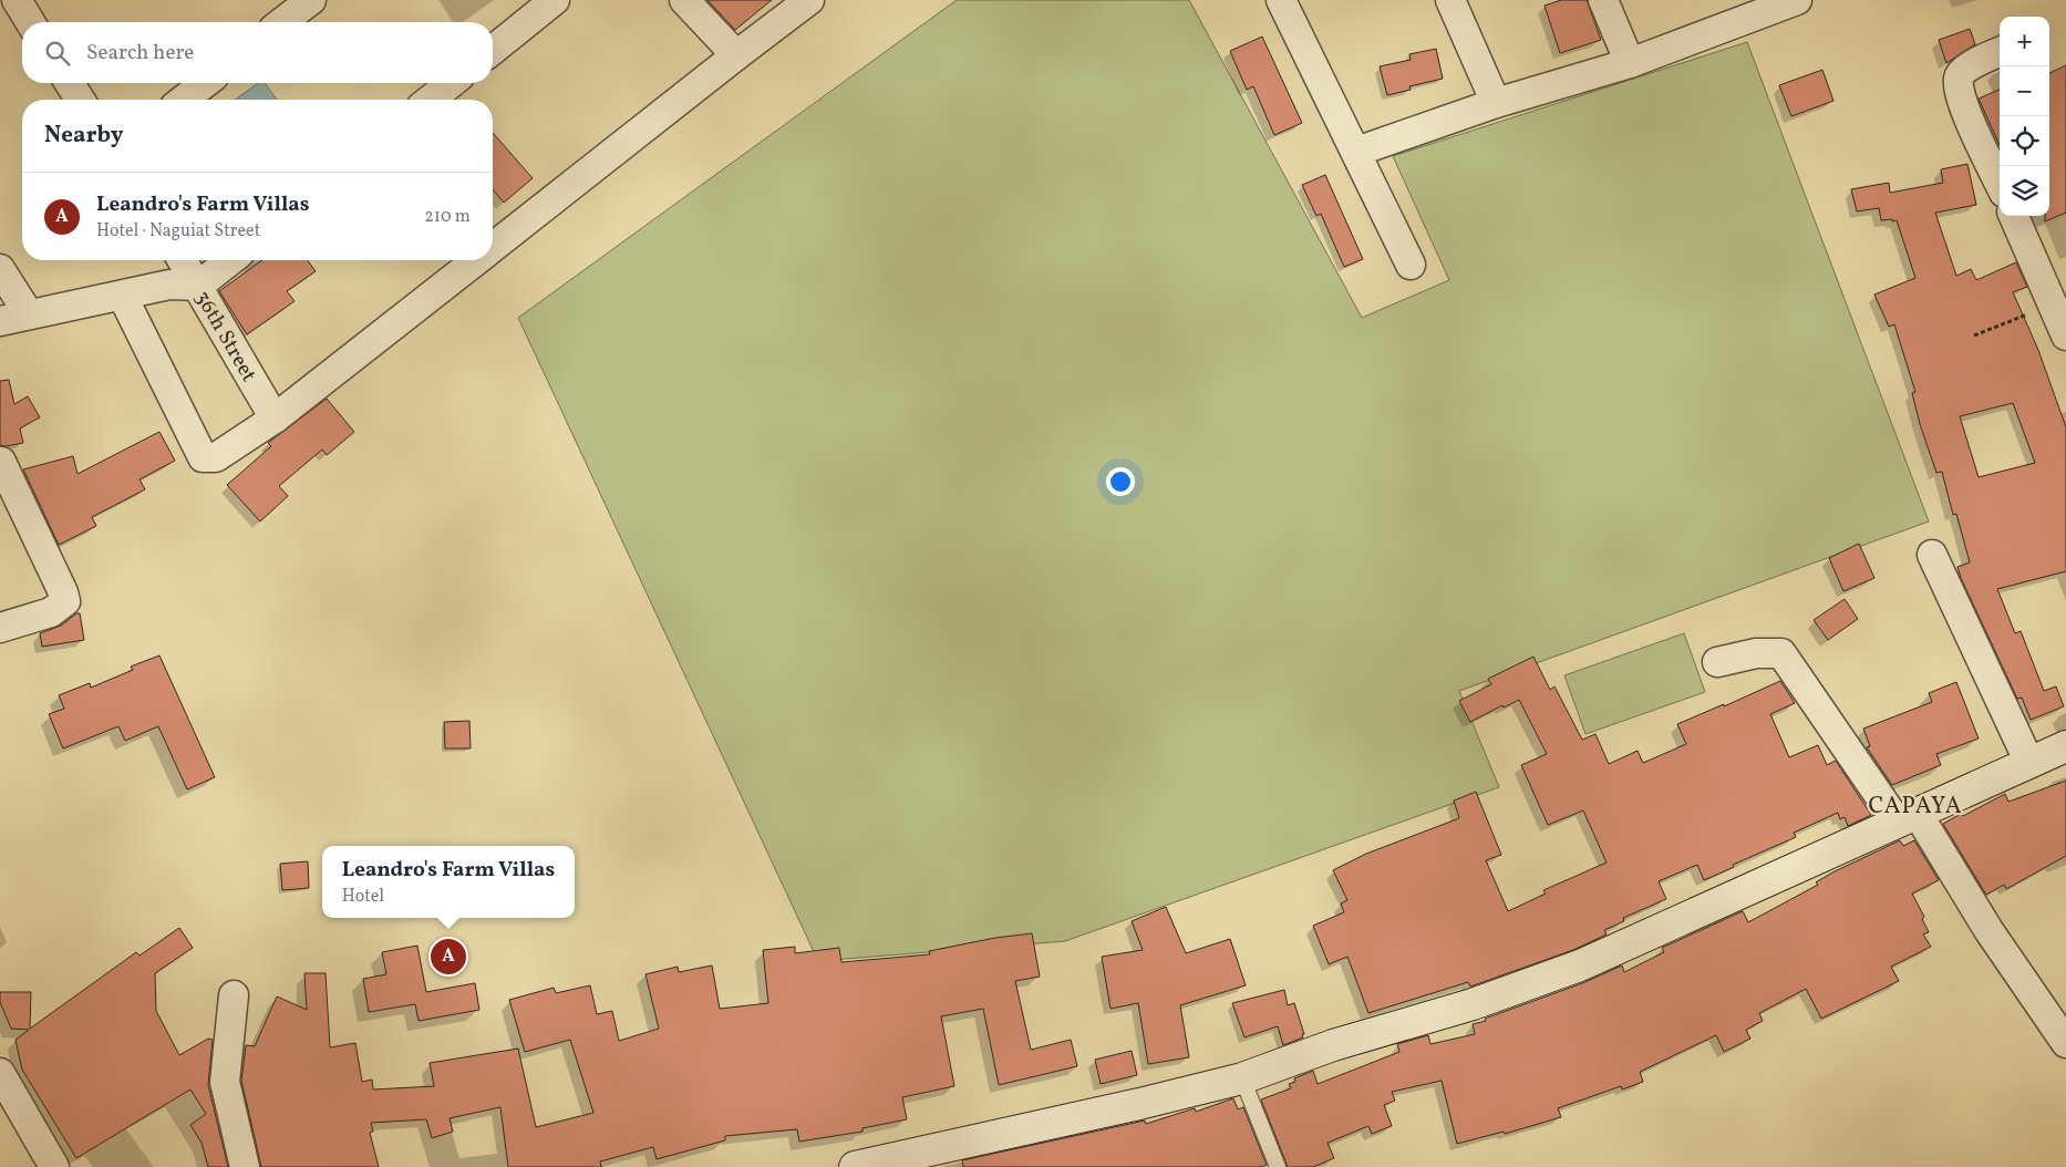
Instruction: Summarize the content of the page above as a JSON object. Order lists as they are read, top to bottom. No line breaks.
{"streets":{"street":["36th Street"]},"districts":["CAPAYA"],"page":{"map_buttons":["+","−"],"search":"Search here","heading":"Nearby","list":[{"mark":"A","name":"Leandro's Farm Villas","note":"Hotel · Naguiat Street","value":"210 m"}],"popup":["Leandro's Farm Villas","Hotel"],"pins":"A"}}
